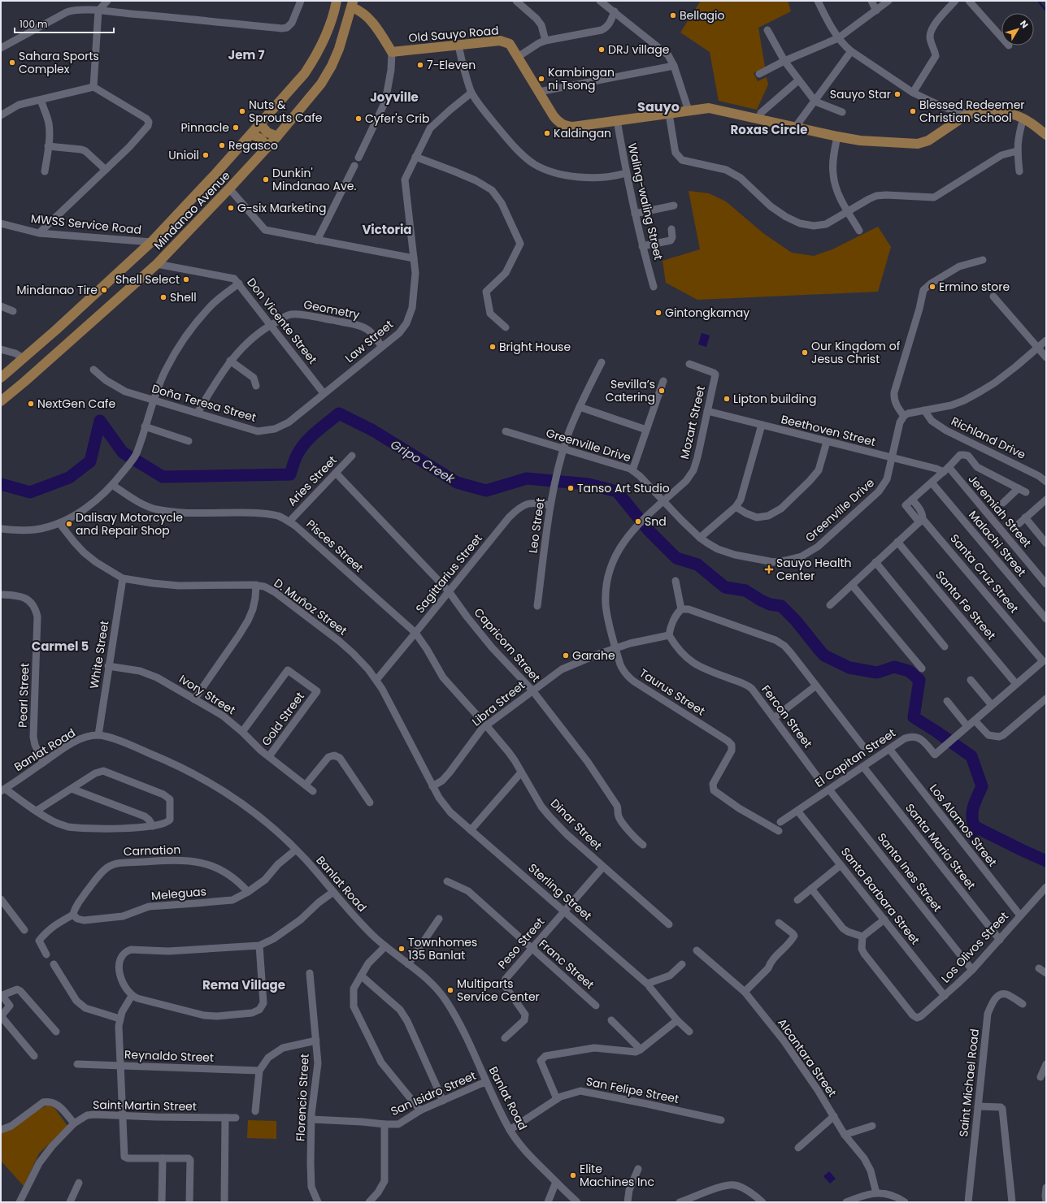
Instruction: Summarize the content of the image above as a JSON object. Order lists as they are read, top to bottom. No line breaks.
{"streets":{"main road":["Old Sauyo Road","Mindanao Avenue"],"street":["Waling-waling Street","MWSS Service Road","Geometry","Don Vicente Street","Law Street","Doña Teresa Street","Mozart Street","Beethoven Street","Richland Drive","Greenville Drive","Aries Street","Jeremiah Street","Leo Street","Malachi Street","Pisces Street","Sagittarius Street","Santa Cruz Street","Santa Fe Street","D. Muñoz Street","Capricorn Street","White Street","Taurus Street","Ivory Street","Pearl Street","Libra Street","Fercon Street","Gold Street","Banlat Road","El Capitan Street","Dinar Street","Los Alamos Street","Santa Maria Street","Carnation","Santa Ines Street","Sterling Street","Meleguas","Santa Barbara Street","Peso Street","Los Olivos Street","Franc Street","Reynaldo Street","Alcantara Street","Saint Michael Road","San Felipe Street","San Isidro Street","Florencio Street","Saint Martin Street"]},"crossings":[["Old Sauyo Road","Waling-waling Street"],["Mindanao Avenue","MWSS Service Road"],["Mindanao Avenue","Don Vicente Street"],["Geometry","Don Vicente Street"],["Geometry","Law Street"],["Geometry","Doña Teresa Street"],["Don Vicente Street","Law Street"],["Don Vicente Street","Doña Teresa Street"],["Law Street","Doña Teresa Street"],["Mozart Street","Beethoven Street"],["Mozart Street","Greenville Drive"],["Mozart Street","Taurus Street"],["Beethoven Street","Greenville Drive"],["Beethoven Street","Jeremiah Street"],["Greenville Drive","Leo Street"],["Greenville Drive","Taurus Street"],["Aries Street","Pisces Street"],["Aries Street","Capricorn Street"],["Leo Street","Sagittarius Street"],["Pisces Street","Sagittarius Street"],["Pisces Street","Libra Street"],["Pisces Street","Dinar Street"],["Sagittarius Street","D. Muñoz Street"],["Sagittarius Street","Capricorn Street"],["Santa Cruz Street","El Capitan Street"],["Santa Fe Street","El Capitan Street"],["D. Muñoz Street","White Street"],["D. Muñoz Street","Libra Street"],["D. Muñoz Street","Sterling Street"],["Capricorn Street","Libra Street"],["White Street","Ivory Street"],["White Street","Banlat Road"],["Taurus Street","Libra Street"],["Ivory Street","Gold Street"],["Pearl Street","Banlat Road"],["Libra Street","Fercon Street"],["Libra Street","Dinar Street"],["Libra Street","Sterling Street"],["Banlat Road","Meleguas"],["Banlat Road","San Felipe Street"],["Banlat Road","San Isidro Street"],["El Capitan Street","Los Alamos Street"],["El Capitan Street","Santa Maria Street"],["El Capitan Street","Santa Ines Street"],["El Capitan Street","Santa Barbara Street"],["Dinar Street","Peso Street"],["Los Alamos Street","Los Olivos Street"],["Santa Maria Street","Los Olivos Street"],["Carnation","Meleguas"],["Santa Ines Street","Los Olivos Street"],["Sterling Street","Peso Street"],["Santa Barbara Street","Los Olivos Street"],["Peso Street","Franc Street"],["San Isidro Street","Florencio Street"]],"districts":["Jem 7","Joyville","Sauyo","Roxas Circle","Victoria","Carmel 5","Rema Village"],"water":["Gripo Creek"],"places":{"other":["Bellagio","DRJ village","Sahara Sports Complex","7-Eleven","Kambingan ni Tsong","Sauyo Star","Nuts & Sprouts Cafe","Blessed Redeemer Christian School","Cyfer's Crib","Pinnacle","Kaldingan","Regasco","Unioil","Dunkin' Mindanao Ave.","G-six Marketing","Shell Select","Ermino store","Mindanao Tire","Shell","Gintongkamay","Bright House","Our Kingdom of Jesus Christ","Sevilla’s Catering","Lipton building","NextGen Cafe","Tanso Art Studio","Snd","Dalisay Motorcycle and Repair Shop","Garahe","Townhomes 135 Banlat","Multiparts Service Center","Elite Machines Inc"],"health":["Sauyo Health Center"]},"scale_bar":"100 m","north":"top right"}
